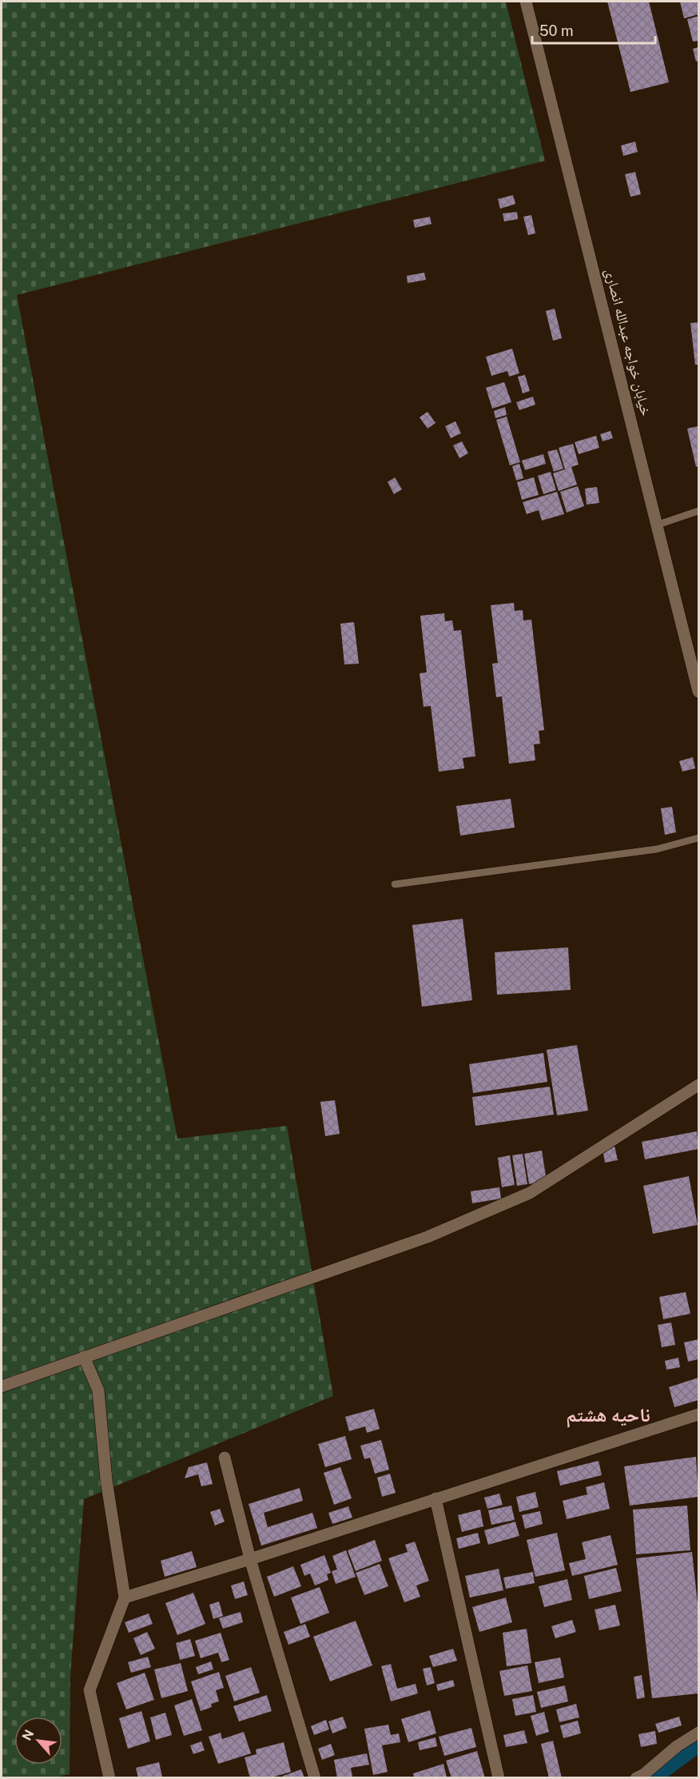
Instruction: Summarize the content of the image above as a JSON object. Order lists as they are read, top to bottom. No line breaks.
{"streets":{"street":["خیابان خواجه عبدالله انصاری"]},"districts":["ناحیه هشتم"],"scale_bar":"50 m","north":"top left"}
